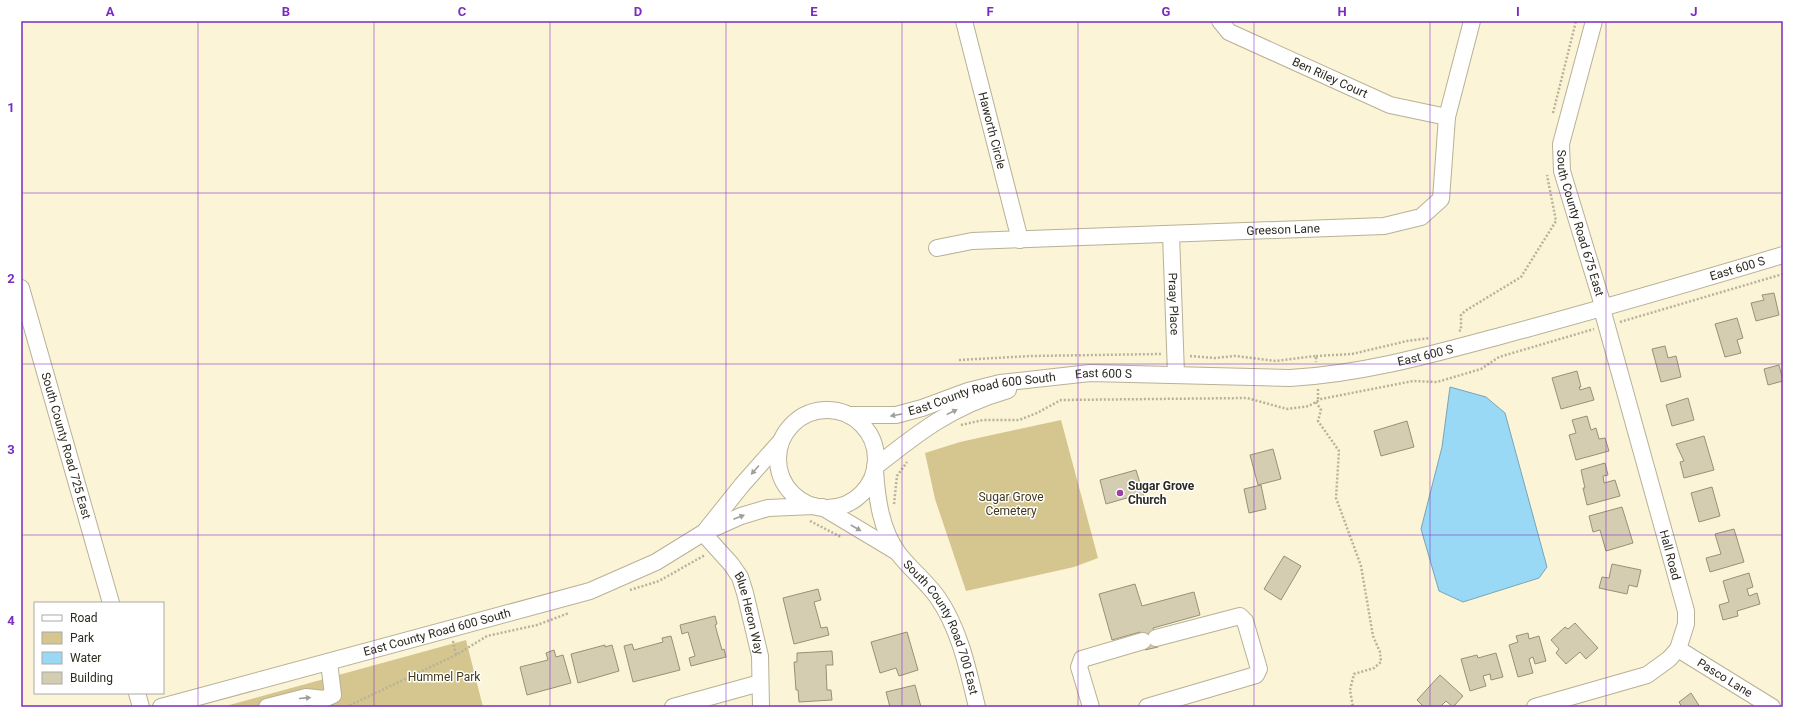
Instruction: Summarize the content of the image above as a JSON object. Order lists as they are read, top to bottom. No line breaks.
{"streets":{"street":["Ben Riley Court","Haworth Circle","South County Road 675 East","Greeson Lane","East 600 S","Praay Place","East County Road 600 South","South County Road 725 East","Hall Road","Blue Heron Way","South County Road 700 East","Pasco Lane"]},"crossings":[["Ben Riley Court","Greeson Lane"],["Haworth Circle","Greeson Lane"],["South County Road 675 East","East 600 S"],["South County Road 675 East","Hall Road"],["Greeson Lane","Praay Place"],["East 600 S","Praay Place"],["East 600 S","East County Road 600 South"],["East 600 S","Hall Road"],["East County Road 600 South","Blue Heron Way"],["East County Road 600 South","South County Road 700 East"],["Hall Road","Pasco Lane"]],"parks":["Sugar Grove Cemetery","Hummel Park"],"places":["Sugar Grove Church"],"legend":["Road","Park","Water","Building"],"grid":{"columns":["A","B","C","D","E","F","G","H","I","J"],"rows":["1","2","3","4"]}}
